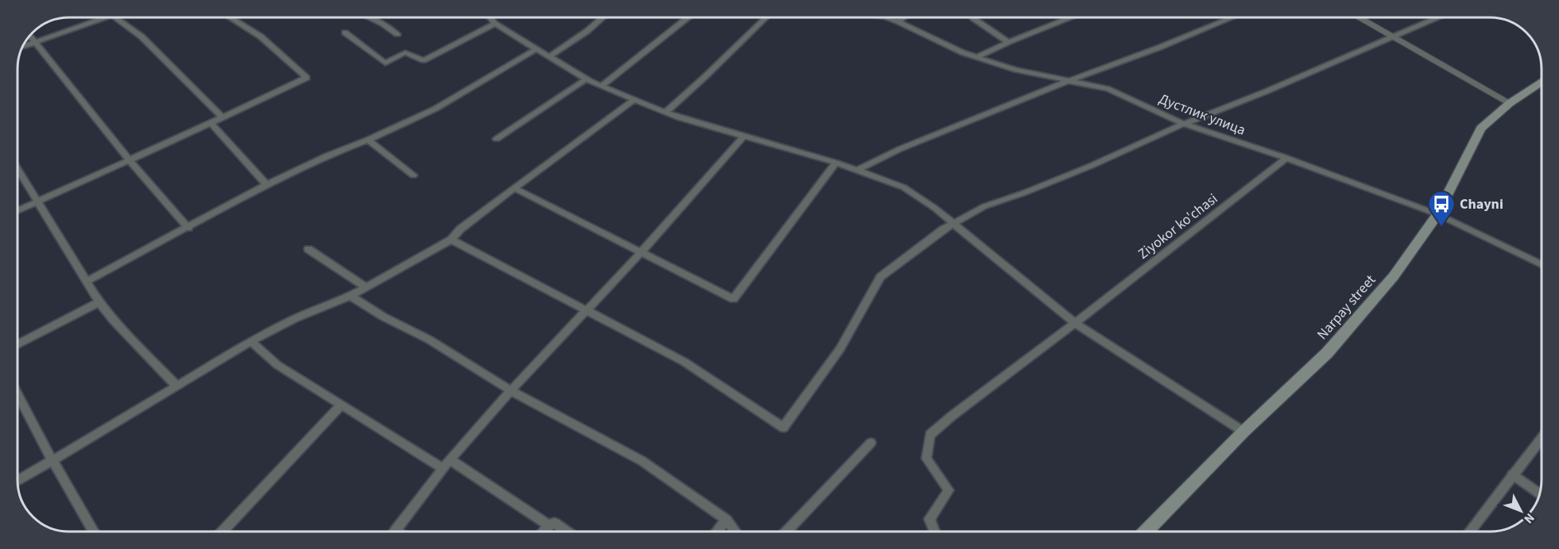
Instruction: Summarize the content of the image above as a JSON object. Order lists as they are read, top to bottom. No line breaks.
{"streets":{"main road":["Narpay street"],"street":["Дустлик улица","Ziyokor ko'chasi"]},"crossings":[["Дустлик улица","Ziyokor ko'chasi"],["Дустлик улица","Narpay street"]],"places":{"bus stop":["Chayni"]},"north":"bottom right"}
